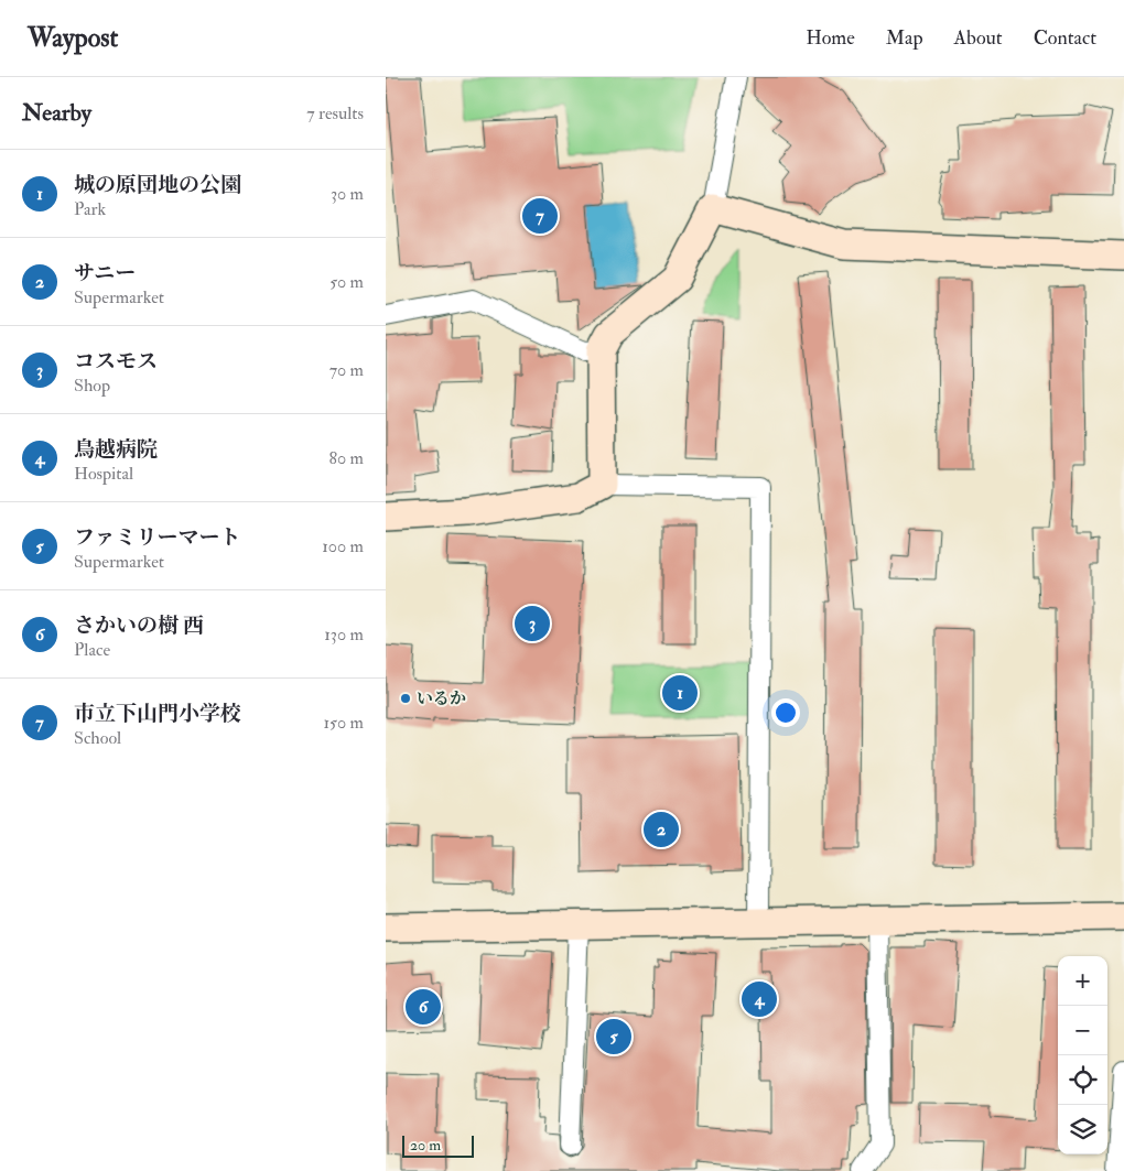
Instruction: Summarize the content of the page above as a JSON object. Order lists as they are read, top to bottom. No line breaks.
{"places":["いるか"],"scale_bar":"20 m","page":{"header":"Waypost","nav":["Home","Map","About","Contact"],"heading":["Nearby","7 results"],"list":[{"mark":"1","name":"城の原団地の公園","note":"Park","value":"30 m"},{"mark":"2","name":"サニー","note":"Supermarket","value":"50 m"},{"mark":"3","name":"コスモス","note":"Shop","value":"70 m"},{"mark":"4","name":"鳥越病院","note":"Hospital","value":"80 m"},{"mark":"5","name":"ファミリーマート","note":"Supermarket","value":"100 m"},{"mark":"6","name":"さかいの樹 西","note":"Place","value":"130 m"},{"mark":"7","name":"市立下山門小学校","note":"School","value":"150 m"}],"pins":["7","3","1","2","4","6","5"],"map_buttons":["+","−"],"scale":"20 m"}}
